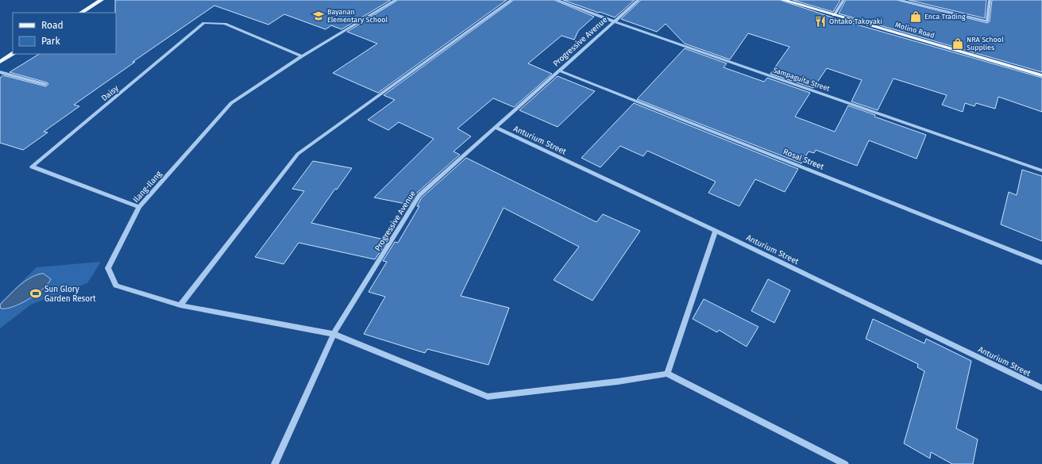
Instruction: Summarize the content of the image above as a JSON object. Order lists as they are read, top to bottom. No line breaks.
{"streets":{"main road":["Molino Road"],"street":["Progressive Avenue","Sampaguita Street","Daisy","Anturium Street","Rosal Street","Ilang-Ilang"]},"crossings":[["Progressive Avenue","Sampaguita Street"],["Progressive Avenue","Anturium Street"],["Progressive Avenue","Rosal Street"],["Progressive Avenue","Ilang-Ilang"],["Daisy","Ilang-Ilang"]],"places":{"school or university":["Bayanan Elementary School"],"shop":["Enca Trading","NRA School Supplies"],"restaurant":["Ohtako Takoyaki"],"sports":["Sun Glory Garden Resort"]},"legend":["Road","Park"]}
